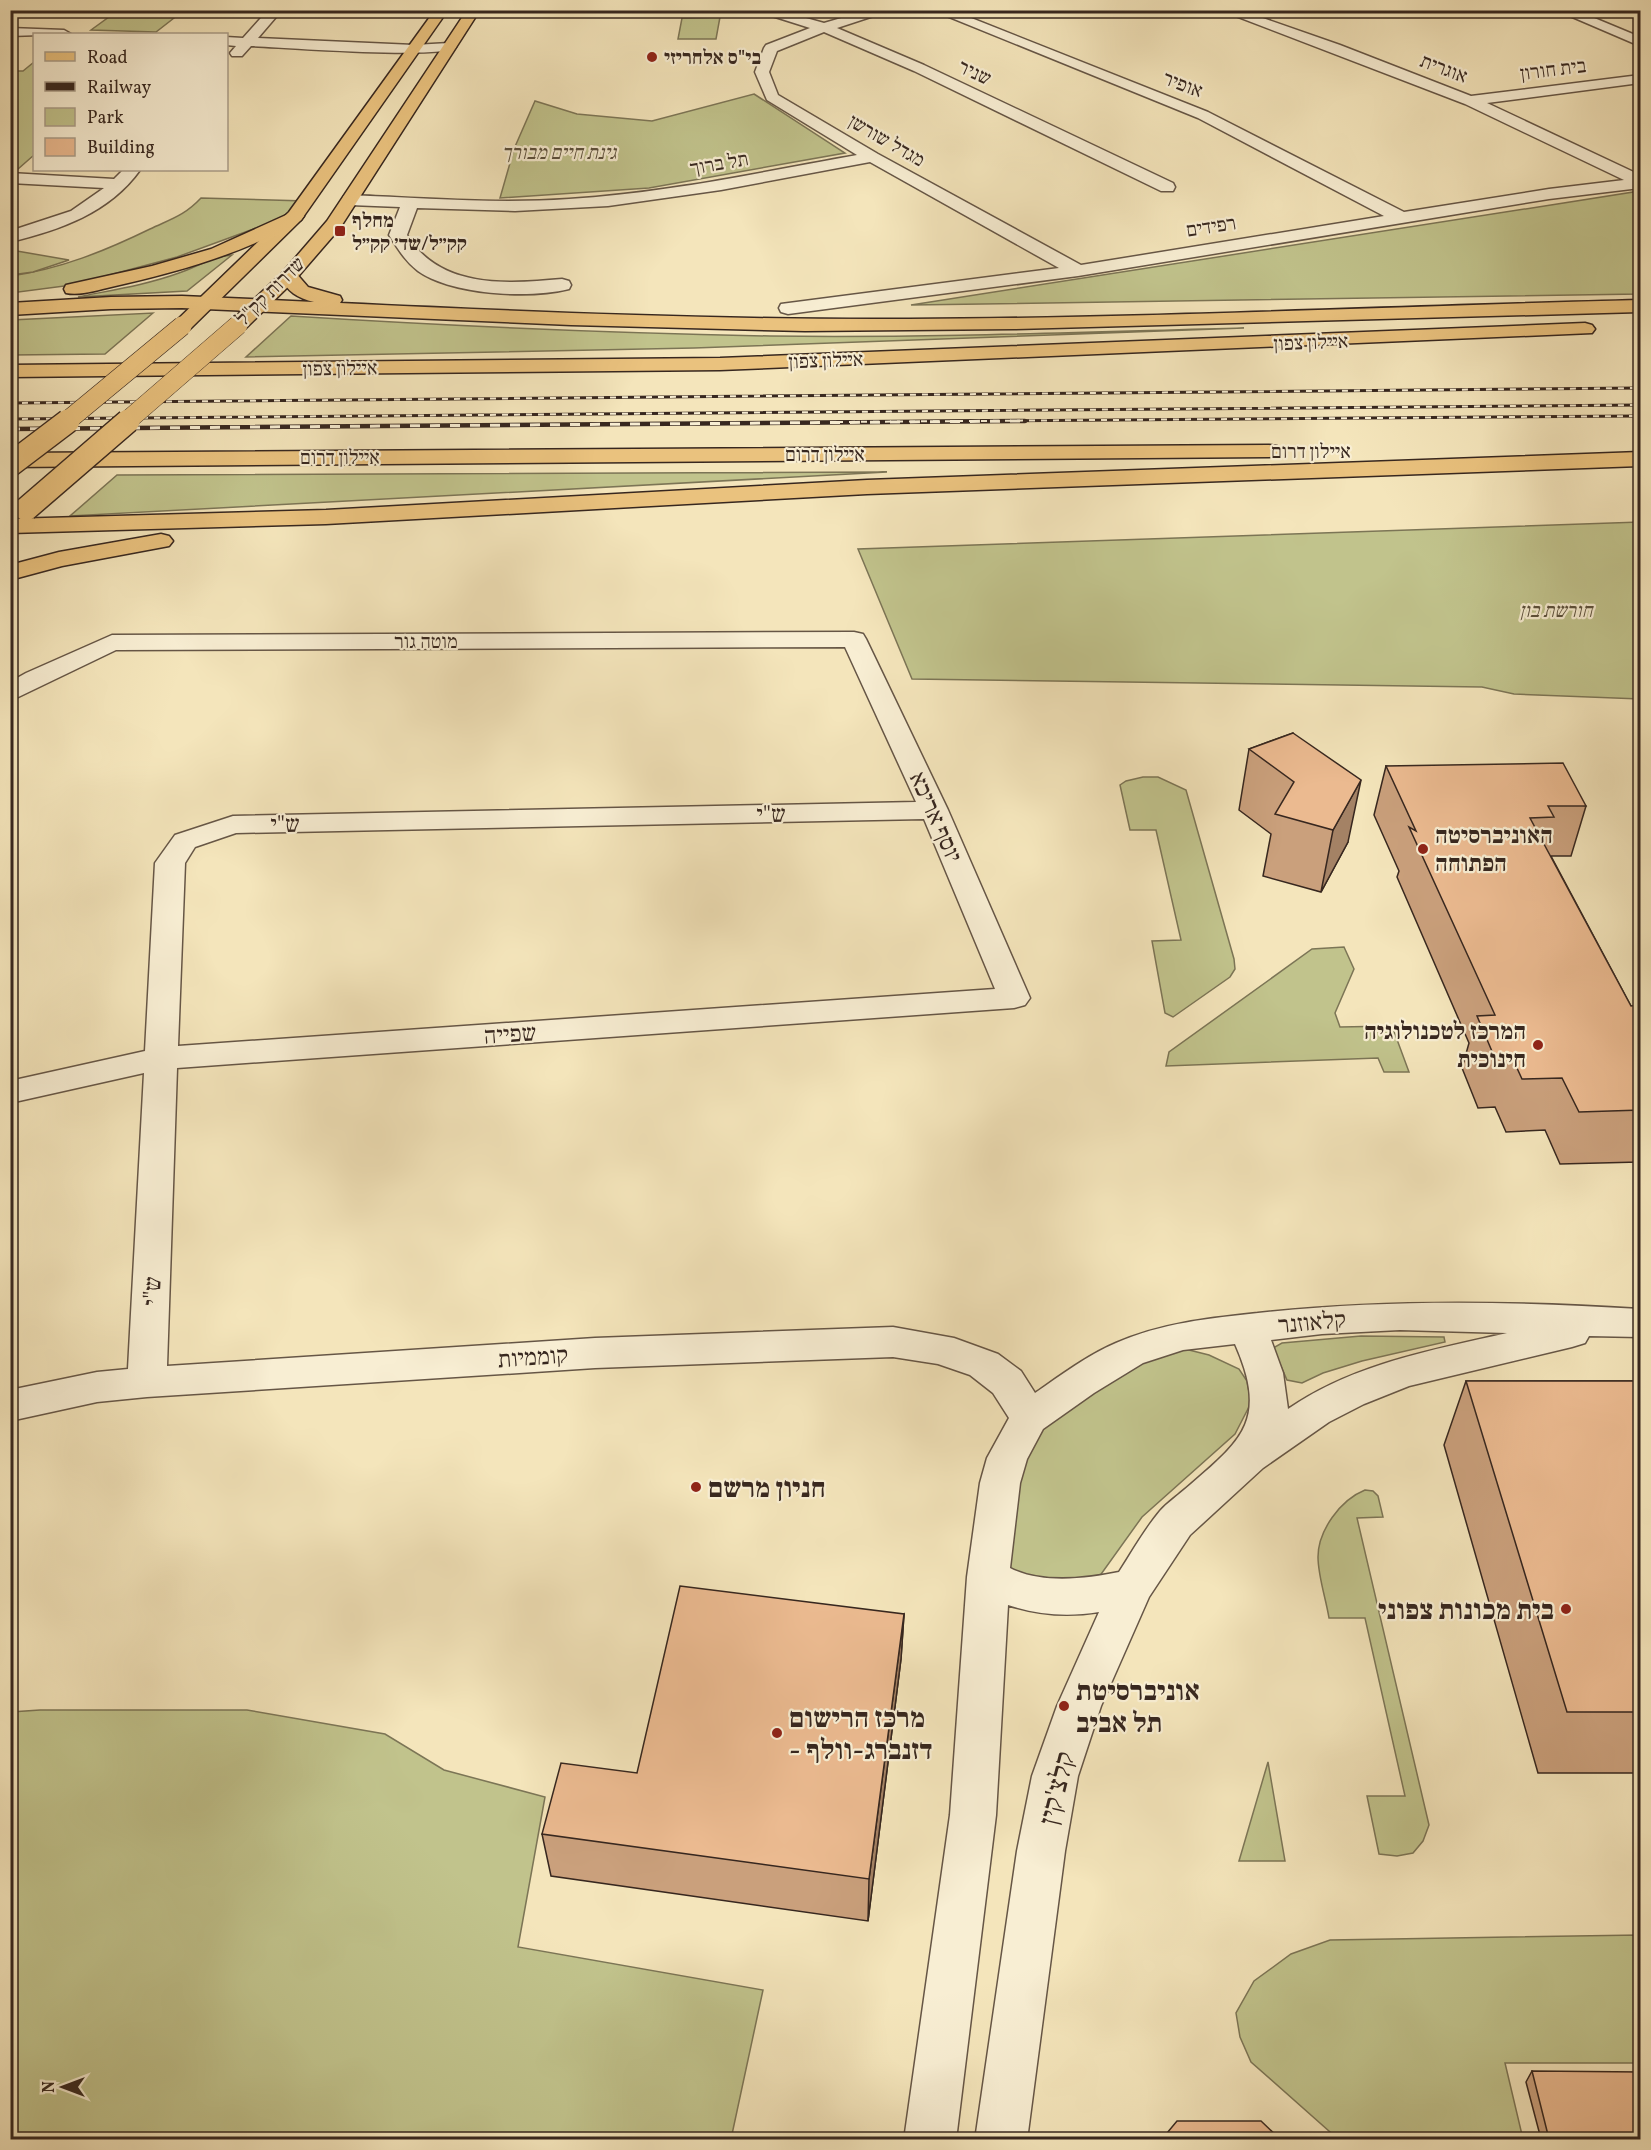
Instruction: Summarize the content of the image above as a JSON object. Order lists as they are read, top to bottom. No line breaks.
{"streets":{"main road":["שדרות קק\"ל","איילון צפון","איילון דרום"],"street":["אוגרית","בית חורון","שניר","אופיר","מגדל שורשן","תל ברוך","רפידים","מוטה גור","ש\"י","יוסף אריכא","שפייה","קלאוזנר","קוממיות","קלצ'קין"]},"crossings":[["אוגרית","בית חורון"],["אוגרית","רפידים"],["שניר","מגדל שורשן"],["אופיר","רפידים"],["מגדל שורשן","תל ברוך"],["מגדל שורשן","רפידים"],["תל ברוך","שדרות קק\"ל"],["מוטה גור","יוסף אריכא"],["ש\"י","יוסף אריכא"],["ש\"י","שפייה"],["ש\"י","קוממיות"],["יוסף אריכא","שפייה"],["קלאוזנר","קוממיות"],["קלאוזנר","קלצ'קין"]],"parks":["גינת חיים מבורך","חורשת בון"],"places":{"other":["בי\"ס אלחריזי","האוניברסיטה הפתוחה","המרכז לטכנולוגיה חינוכית","חניון מרשם","בית מכונות צפוני","אוניברסיטת תל אביב","מרכז הרישום - דזנברג-וולף"],"transit":["מחלף קק״ל/שד׳ קק״ל"]},"legend":["Road","Railway","Park","Building"],"north":"left"}
